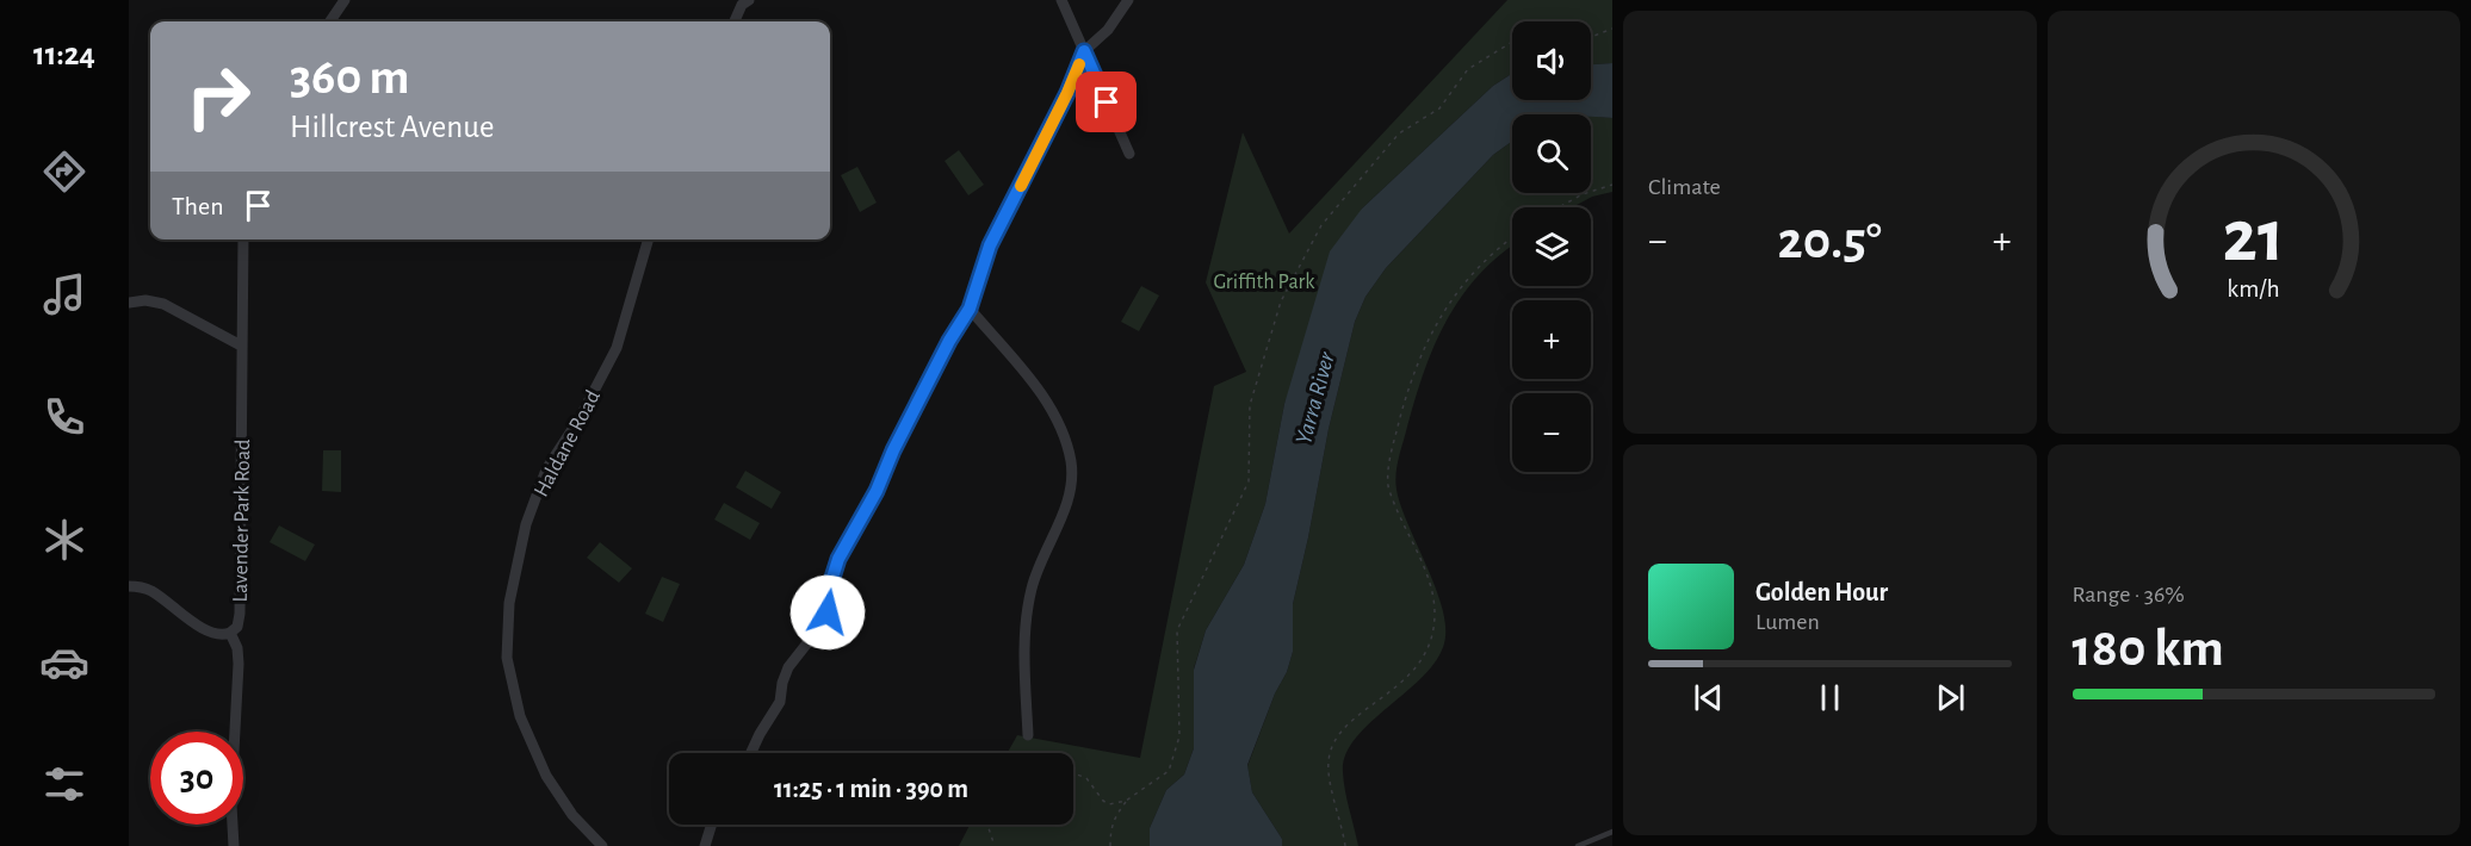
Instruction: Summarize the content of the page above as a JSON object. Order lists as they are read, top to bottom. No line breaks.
{"streets":{"street":["Haldane Road","Lavender Park Road"]},"water":["Yarra River"],"parks":["Griffith Park"],"page":{"tabs":"11:24","tile":["Climate",["Range · 36%","180 km"]],"map_buttons":["+","−"],"turn":["360 m","Hillcrest Avenue"],"then":"Then","heat":["−","20.5°","+"],"song":["Golden Hour","Lumen"],"limit":"30","trip":"11:25 · 1 min · 390 m","gauge":["21","km/h"]}}
